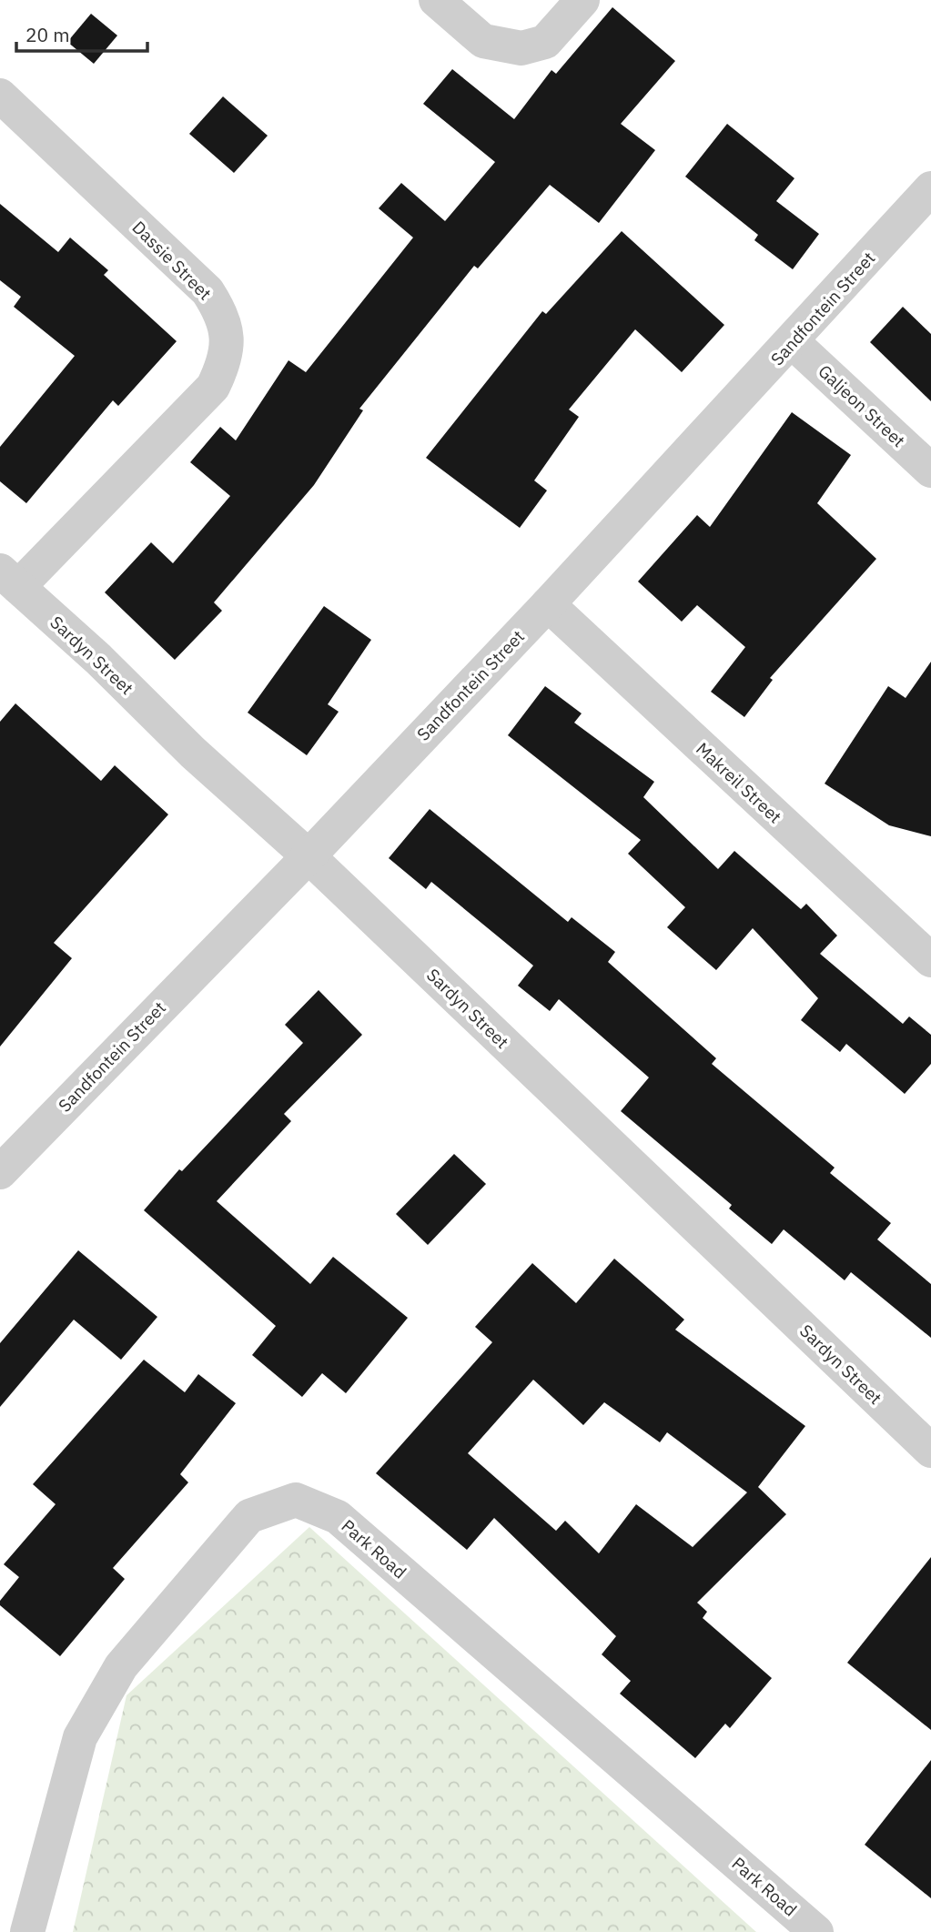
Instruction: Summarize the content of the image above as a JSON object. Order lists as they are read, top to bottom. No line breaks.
{"streets":{"street":["Dassie Street","Sandfontein Street","Galjeon Street","Sardyn Street","Makreil Street","Park Road"]},"crossings":[["Dassie Street","Sardyn Street"],["Sandfontein Street","Galjeon Street"],["Sandfontein Street","Sardyn Street"],["Sandfontein Street","Makreil Street"]],"scale_bar":"20 m"}
